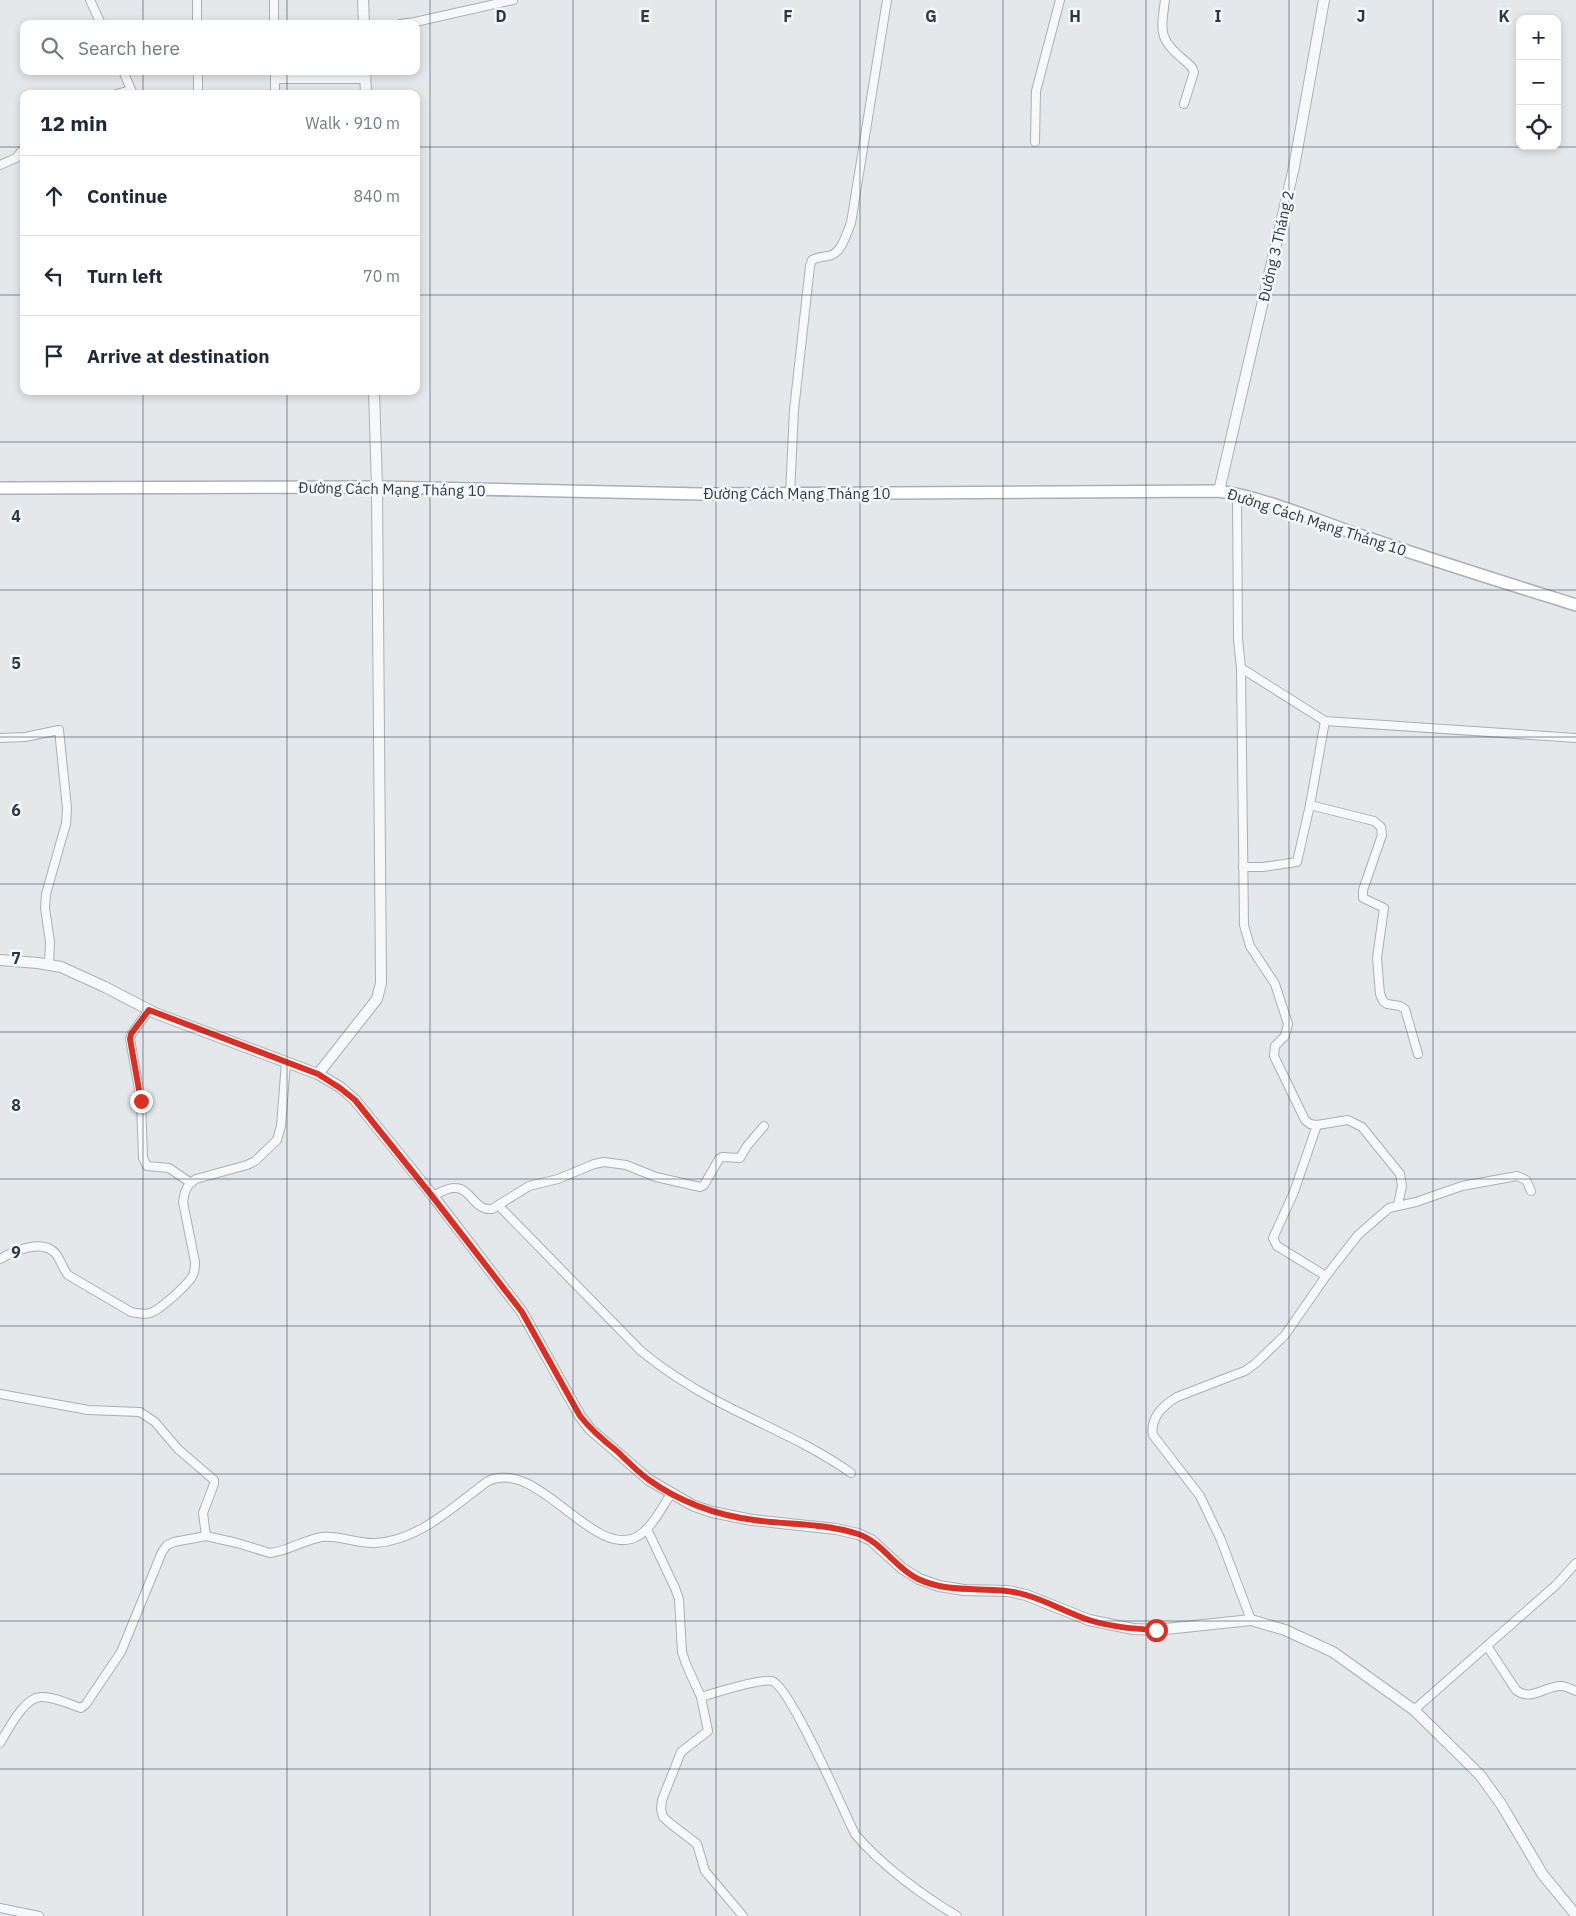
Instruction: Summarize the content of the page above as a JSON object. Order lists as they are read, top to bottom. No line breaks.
{"streets":{"main road":["Đường Cách Mạng Tháng 10"],"street":["Đường 3 Tháng 2"]},"crossings":[["Đường 3 Tháng 2","Đường Cách Mạng Tháng 10"]],"page":{"map_buttons":["+","−"],"search":"Search here","heading":["12 min","Walk · 910 m"],"list":[["Continue","840 m"],["Turn left","70 m"],"Arrive at destination"]},"grid":{"columns":["D","E","F","G","H","I","J","K"],"rows":["4","5","6","7","8","9"]}}
